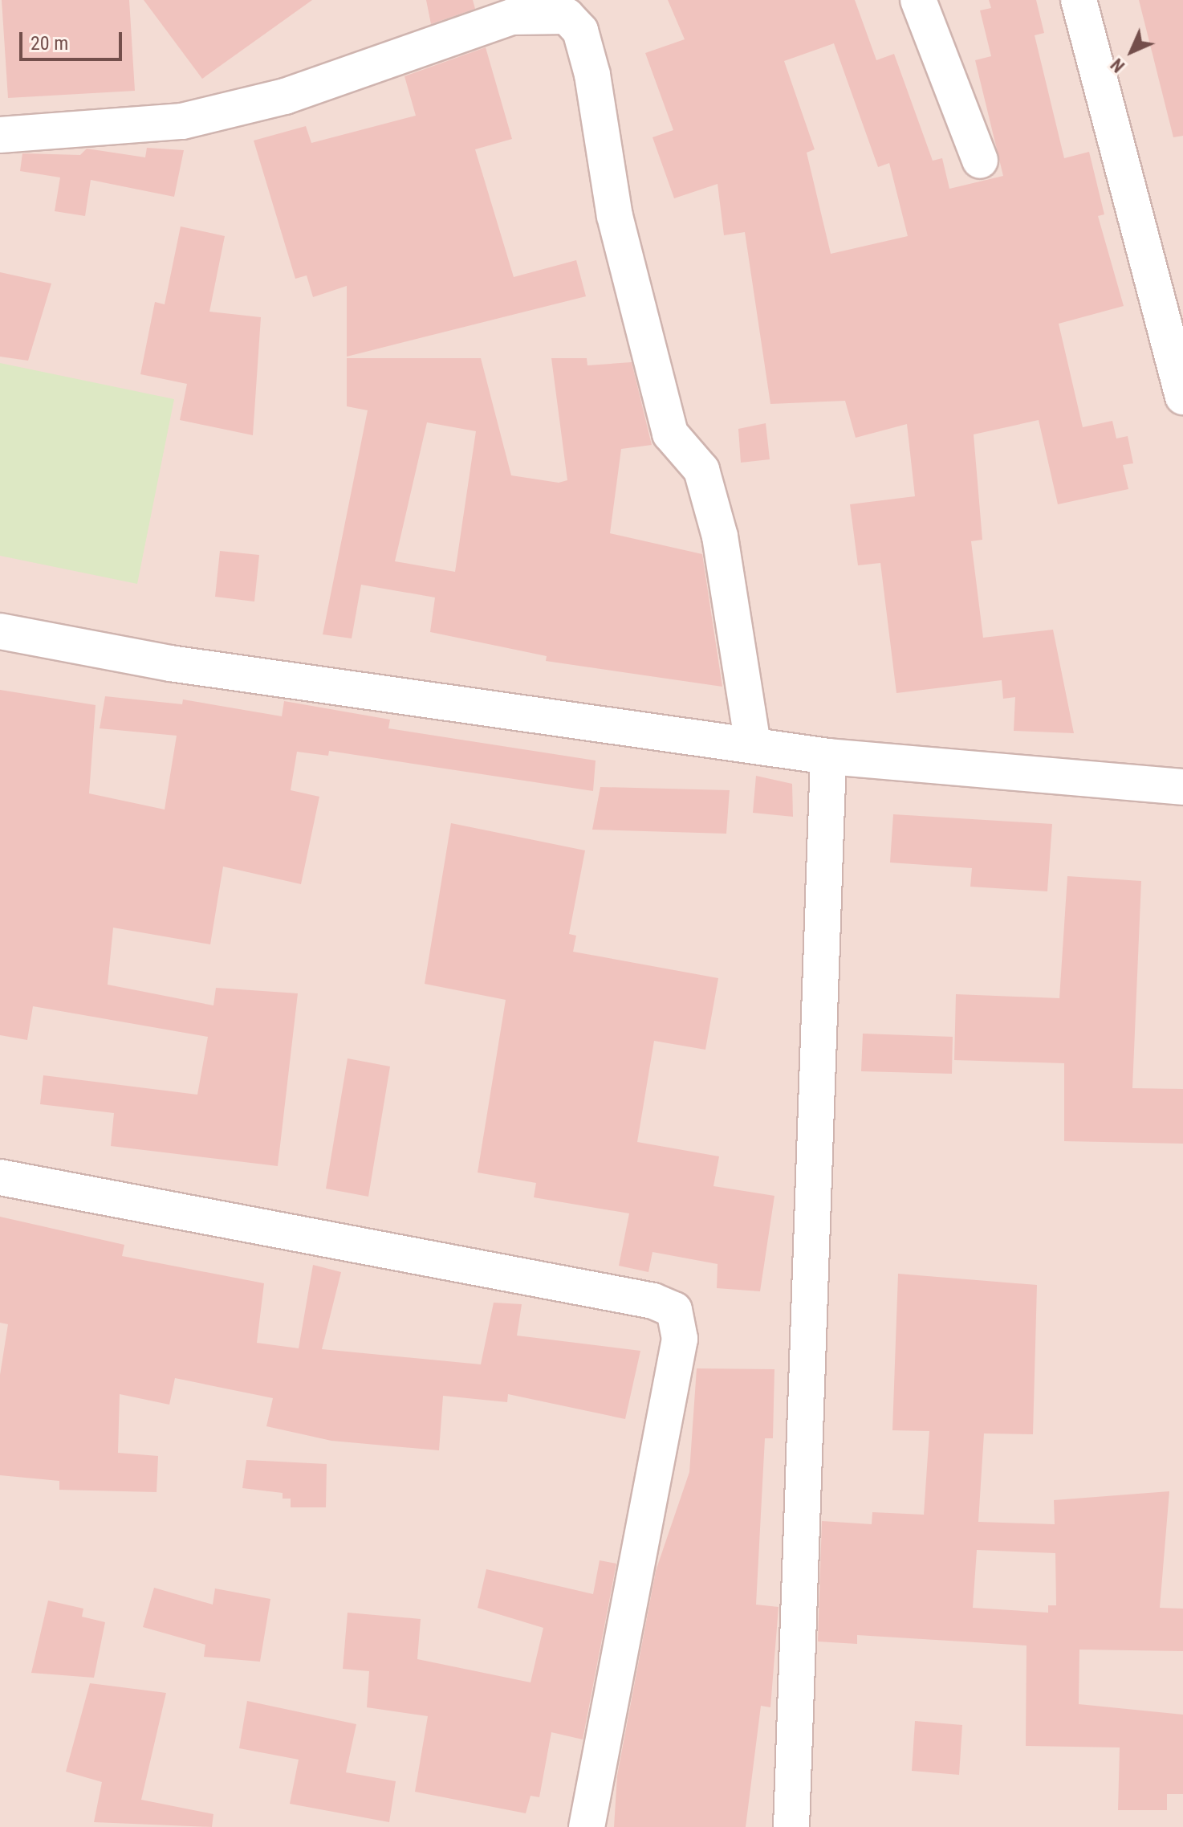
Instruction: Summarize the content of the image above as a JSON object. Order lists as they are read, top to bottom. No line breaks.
{"scale_bar":"20 m","north":"bottom left"}
